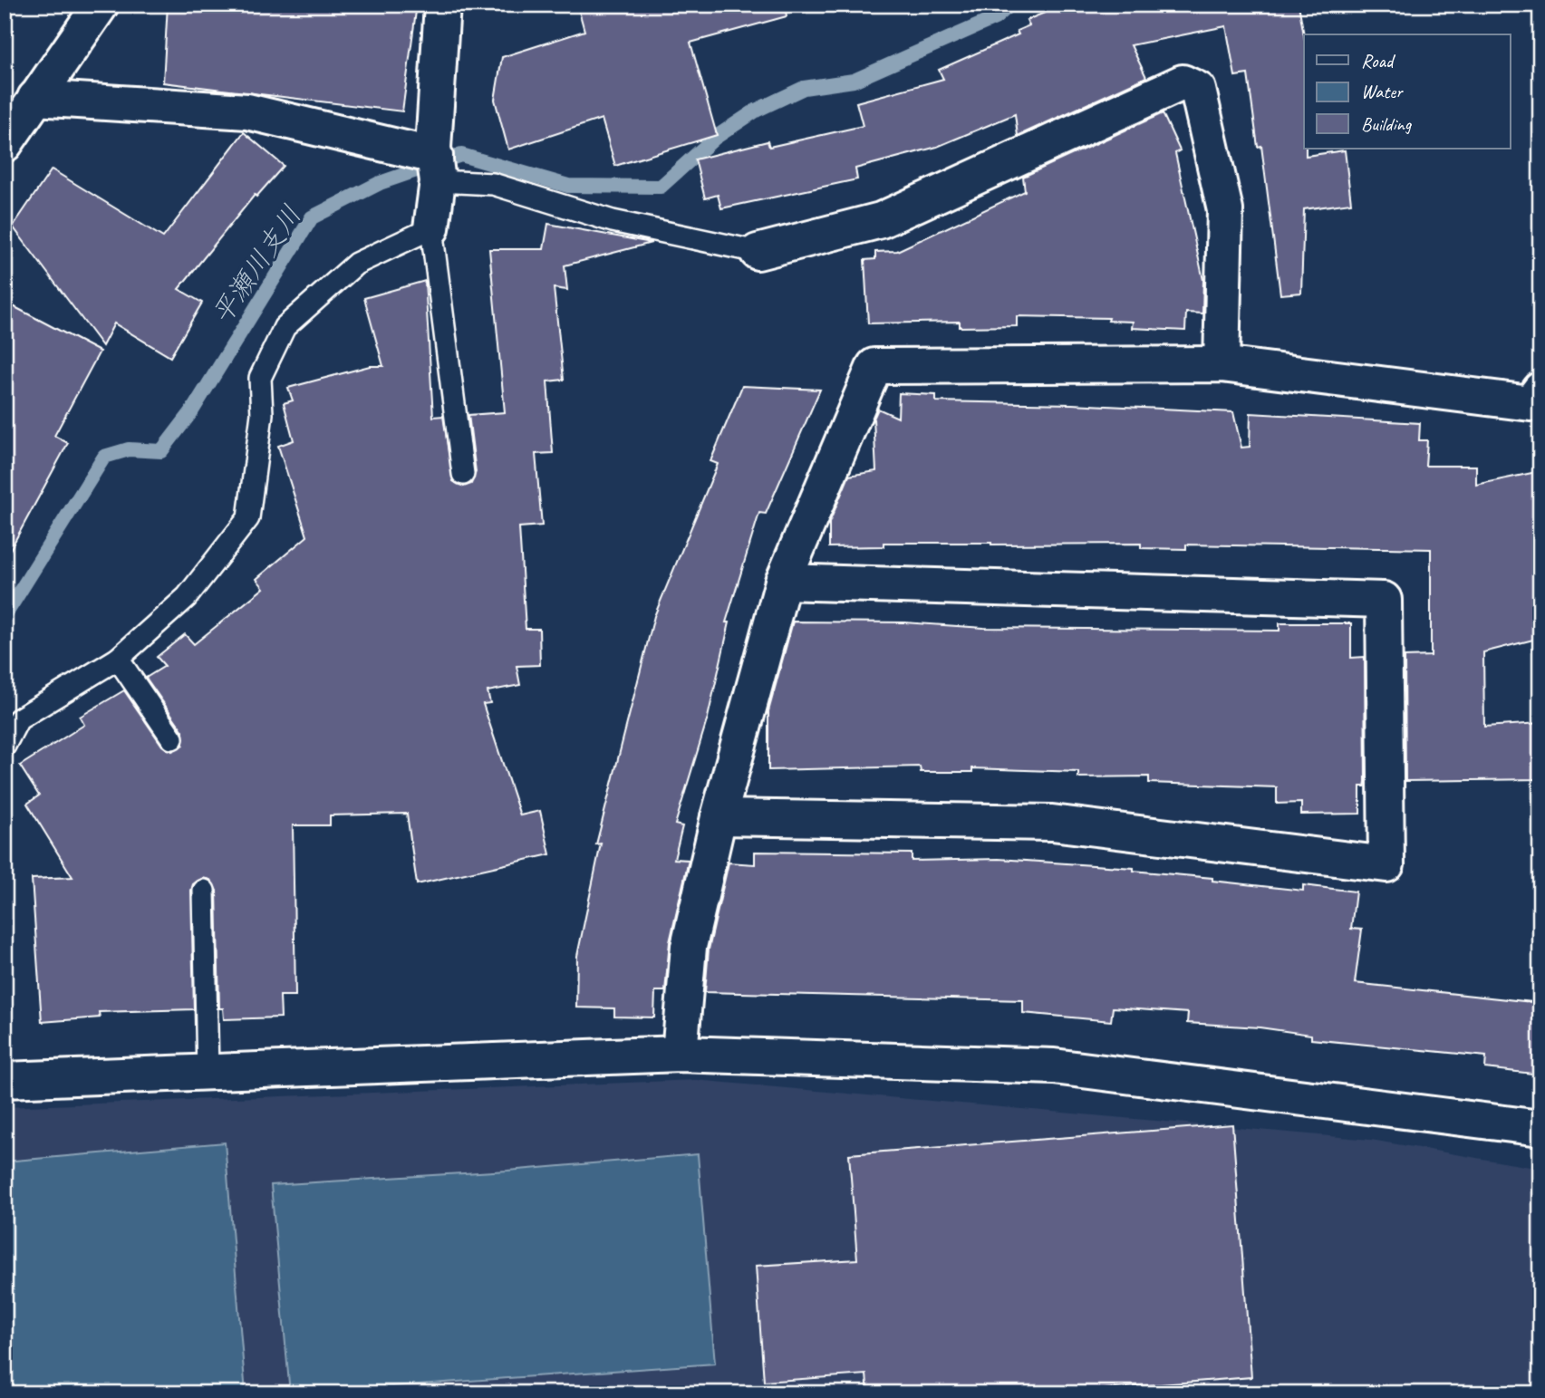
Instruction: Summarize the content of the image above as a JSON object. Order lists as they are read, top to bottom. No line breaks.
{"water":["平瀬川支川"],"legend":["Road","Water","Building"]}
